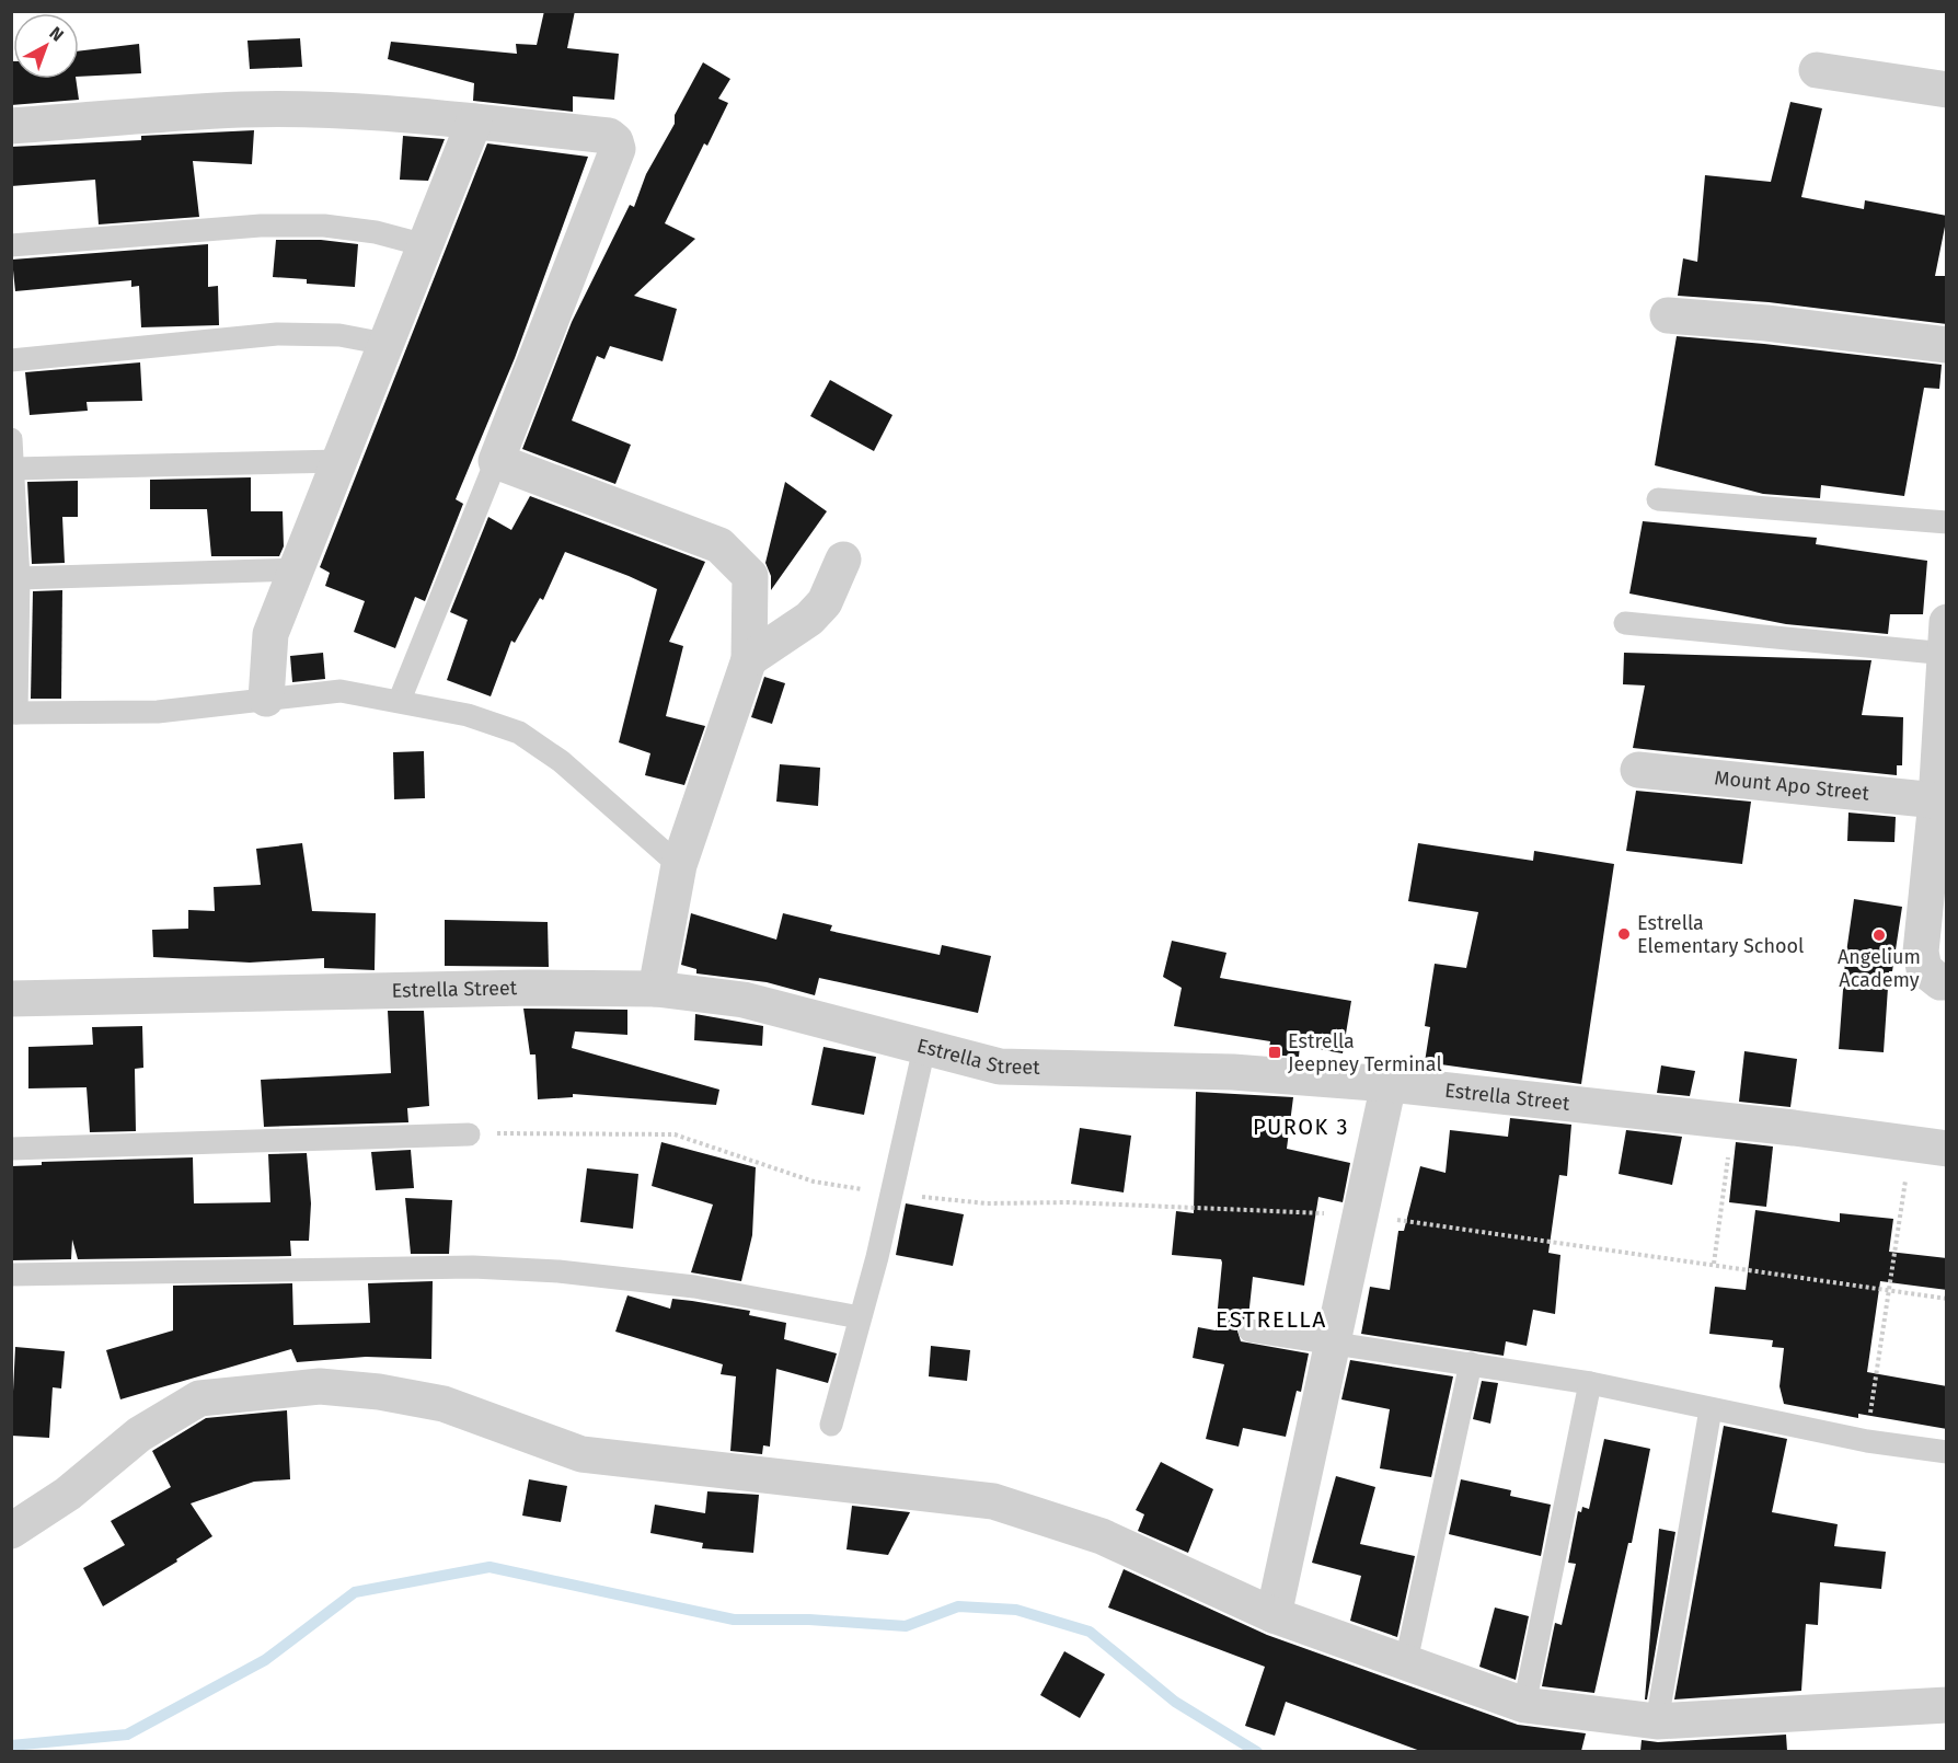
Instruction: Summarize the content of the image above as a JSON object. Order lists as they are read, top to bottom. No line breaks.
{"streets":{"street":["Mount Apo Street","Estrella Street"]},"districts":["PUROK 3","ESTRELLA"],"places":{"other":["Estrella Elementary School","Angelium Academy"],"transit":["Estrella Jeepney Terminal"]},"north":"top right"}
